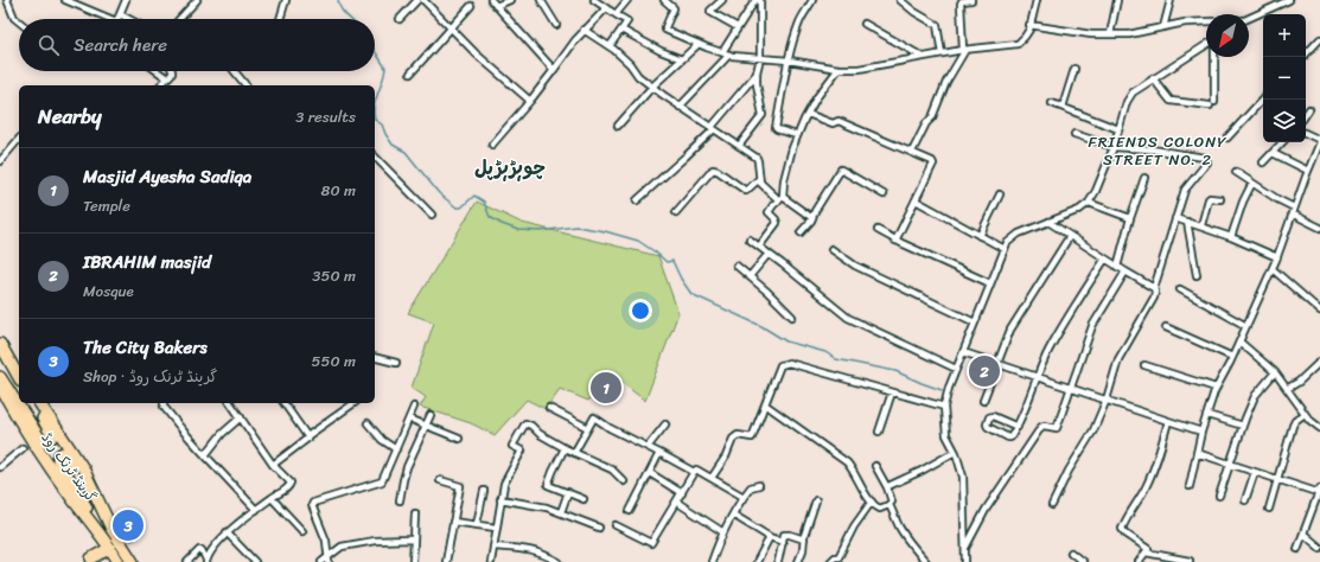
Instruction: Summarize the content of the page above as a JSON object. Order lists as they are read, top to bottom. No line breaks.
{"streets":{"highway":["گرینڈ ٹرنک روڈ"]},"districts":["FRIENDS COLONY STREET NO. 2","چوہڑہڑپل"],"north":"bottom left","page":{"map_buttons":["+","−"],"search":"Search here","heading":["Nearby","3 results"],"list":[{"mark":"1","name":"Masjid Ayesha Sadiqa","note":"Temple","value":"80 m"},{"mark":"2","name":"IBRAHIM masjid","note":"Mosque","value":"350 m"},{"mark":"3","name":"The City Bakers","note":"Shop · گرینڈ ٹرنک روڈ","value":"550 m"}],"pins":["2","1","3"]}}
